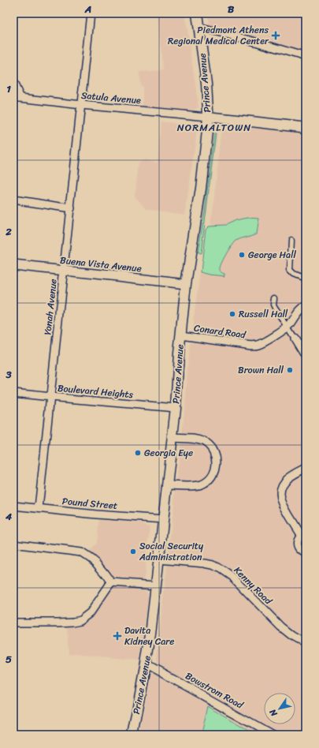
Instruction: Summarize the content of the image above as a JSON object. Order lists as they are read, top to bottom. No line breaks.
{"streets":{"main road":["Prince Avenue"],"street":["Satula Avenue","Buena Vista Avenue","Yonah Avenue","Conard Road","Boulevard Heights","Pound Street","Kenny Road","Bowstrom Road"]},"crossings":[["Prince Avenue","Satula Avenue"],["Prince Avenue","Buena Vista Avenue"],["Prince Avenue","Conard Road"],["Prince Avenue","Boulevard Heights"],["Prince Avenue","Pound Street"],["Prince Avenue","Kenny Road"],["Prince Avenue","Bowstrom Road"],["Satula Avenue","Yonah Avenue"],["Buena Vista Avenue","Yonah Avenue"],["Yonah Avenue","Boulevard Heights"],["Yonah Avenue","Pound Street"]],"districts":["NORMALTOWN"],"places":{"health":["Piedmont Athens Regional Medical Center","Davita Kidney Care"],"other":["George Hall","Russell Hall","Brown Hall","Georgia Eye","Social Security Administration"]},"north":"bottom left","grid":{"columns":["A","B"],"rows":["1","2","3","4","5"]}}
